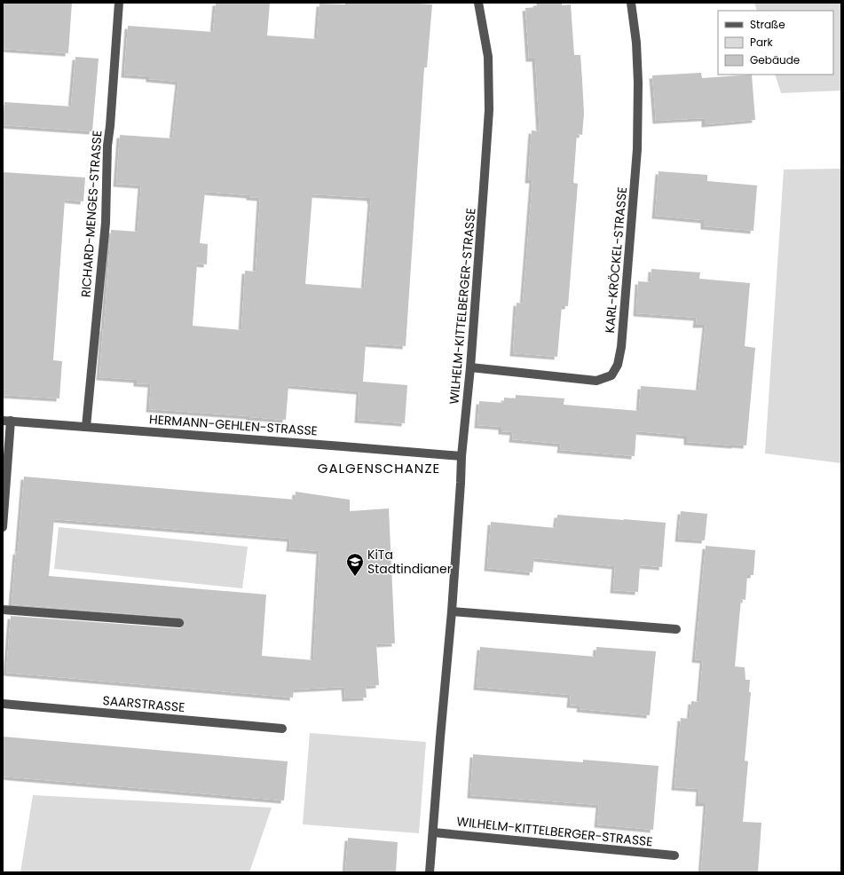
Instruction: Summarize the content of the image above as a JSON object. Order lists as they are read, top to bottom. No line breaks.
{"streets":{"street":["RICHARD-MENGES-STRASSE","KARL-KRÖCKEL-STRASSE","WILHELM-KITTELBERGER-STRASSE","HERMANN-GEHLEN-STRASSE","SAARSTRASSE"]},"crossings":[["RICHARD-MENGES-STRASSE","HERMANN-GEHLEN-STRASSE"],["KARL-KRÖCKEL-STRASSE","WILHELM-KITTELBERGER-STRASSE"],["WILHELM-KITTELBERGER-STRASSE","HERMANN-GEHLEN-STRASSE"]],"districts":["GALGENSCHANZE"],"places":{"school or university":["KiTa Stadtindianer"]},"legend":["Straße","Park","Gebäude"]}
